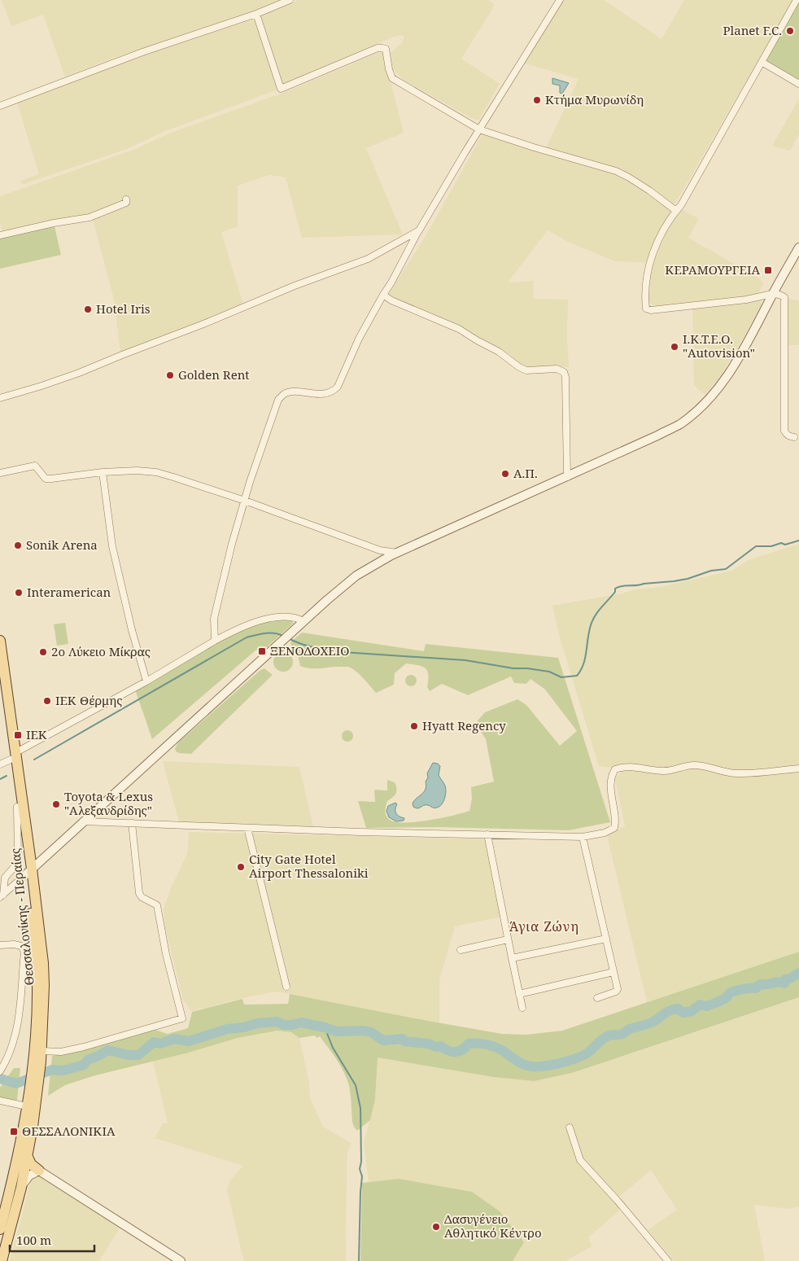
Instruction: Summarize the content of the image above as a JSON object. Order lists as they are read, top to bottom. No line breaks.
{"streets":{"main road":["Θεσσαλονίκης - Περαίας"]},"districts":["Άγια Ζώνη"],"places":{"other":["Planet F.C.","Κτήμα Μυρωνίδη","Hotel Iris","I.Κ.Τ.Ε.Ο. \"Autovision\"","Golden Rent","Α.Π.","Sonik Arena","Interamerican","2ο Λύκειο Μίκρας","ΙΕΚ Θέρμης","Hyatt Regency","Toyota & Lexus \"Αλεξανδρίδης\"","City Gate Hotel Airport Thessaloniki","Δασυγένειο Αθλητικό Κέντρο"],"transit":["ΚΕΡΑΜΟΥΡΓΕΙΑ","ΞΕΝΟΔΟΧΕΙΟ","ΙΕΚ","ΘΕΣΣΑΛΟΝΙΚΙΑ"]},"scale_bar":"100 m"}
